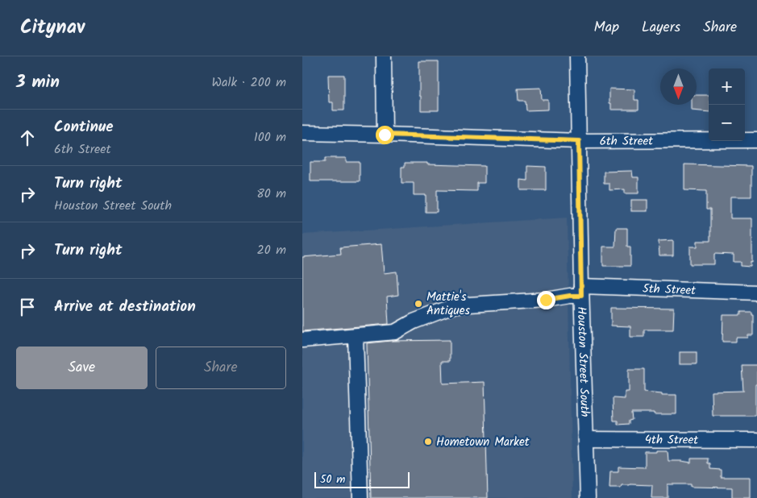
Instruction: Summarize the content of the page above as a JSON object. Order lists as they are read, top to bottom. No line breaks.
{"streets":{"street":["6th Street","5th Street","Houston Street South","4th Street"]},"crossings":[["6th Street","Houston Street South"],["5th Street","Houston Street South"],["Houston Street South","4th Street"]],"places":["Mattie's Antiques","Hometown Market"],"scale_bar":"50 m","north":"bottom","page":{"header":"Citynav","nav":["Map","Layers","Share"],"heading":["3 min","Walk · 200 m"],"map_buttons":["+","−"],"list":[["Continue","6th Street","100 m"],["Turn right","Houston Street South","80 m"],["Turn right","20 m"],"Arrive at destination"],"buttons":["Save","Share"],"scale":"50 m"}}
